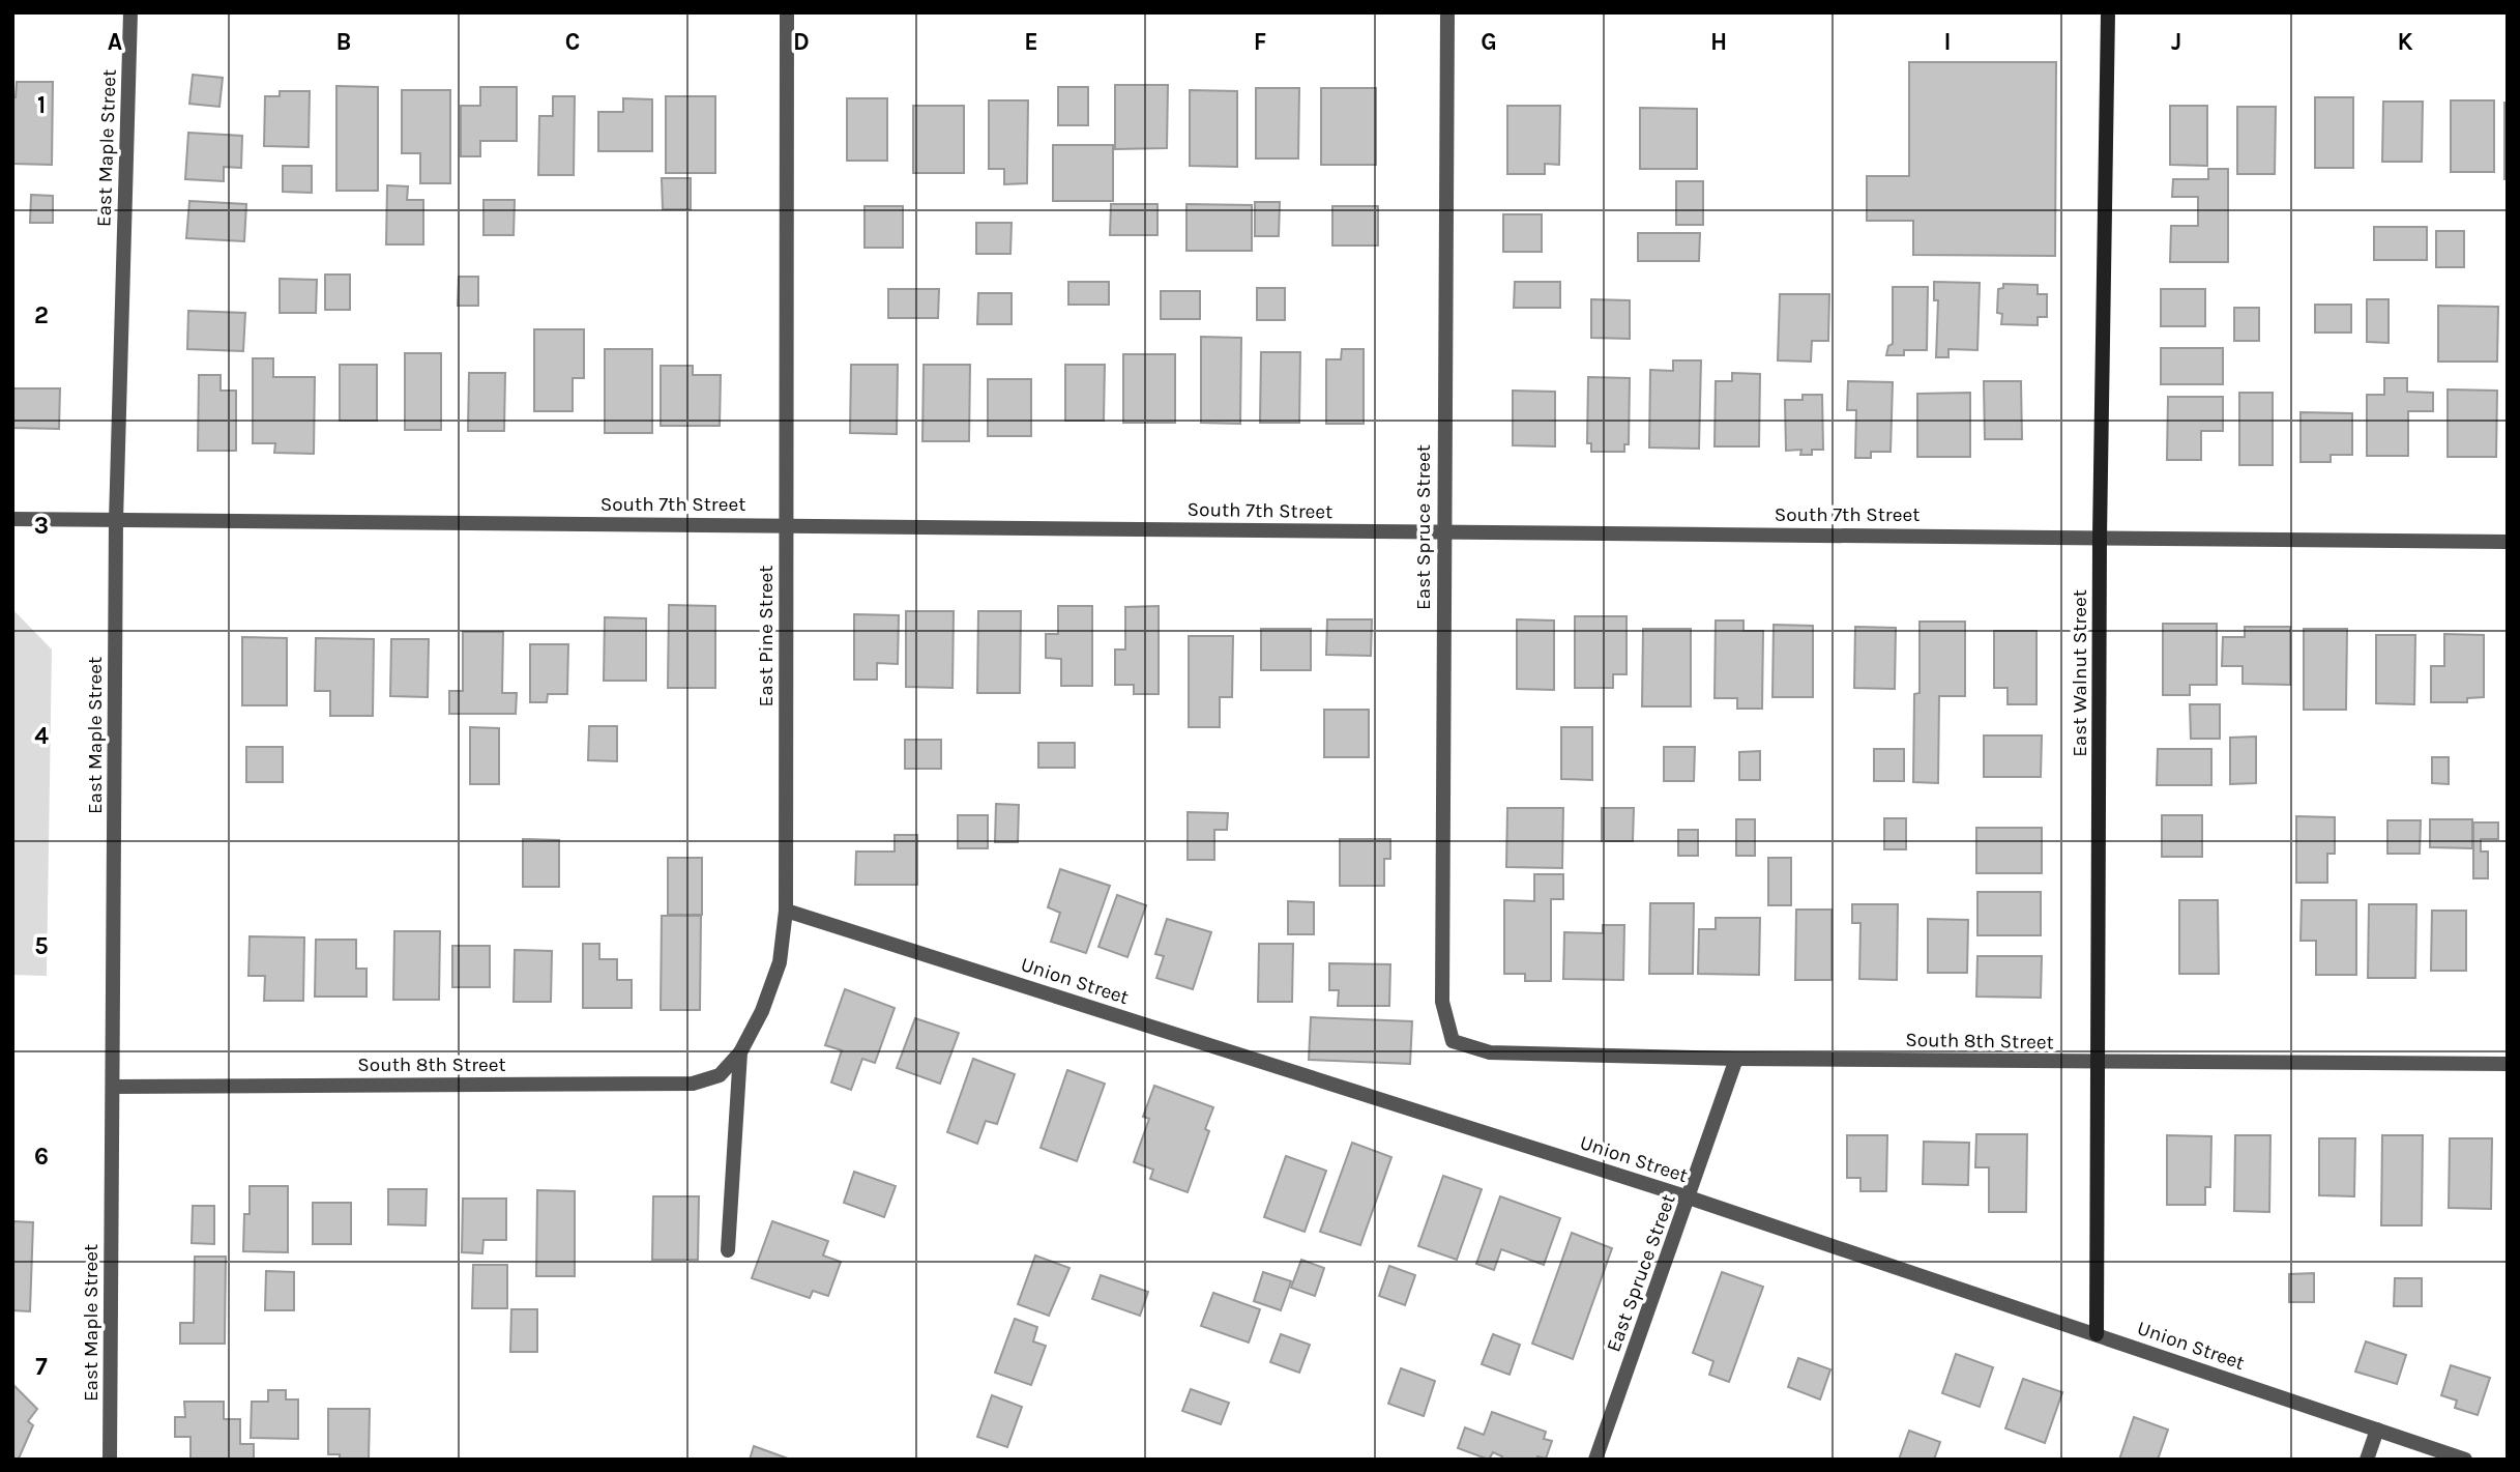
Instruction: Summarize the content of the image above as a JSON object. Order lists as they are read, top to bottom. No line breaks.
{"streets":{"street":["East Maple Street","South 7th Street","East Spruce Street","East Pine Street","East Walnut Street","Union Street","South 8th Street"]},"crossings":[["East Maple Street","South 7th Street"],["East Maple Street","South 8th Street"],["South 7th Street","East Spruce Street"],["South 7th Street","East Pine Street"],["South 7th Street","East Walnut Street"],["East Spruce Street","Union Street"],["East Spruce Street","South 8th Street"],["East Pine Street","Union Street"],["East Pine Street","South 8th Street"],["East Walnut Street","Union Street"],["East Walnut Street","South 8th Street"]],"grid":{"columns":["A","B","C","D","E","F","G","H","I","J","K"],"rows":["1","2","3","4","5","6","7"]}}
